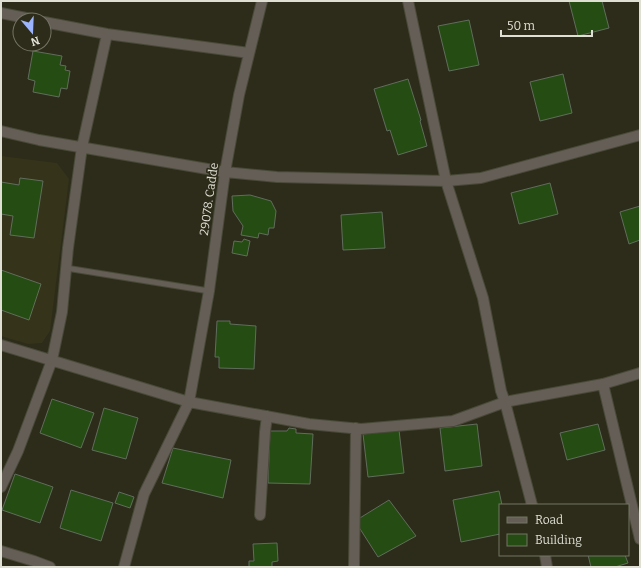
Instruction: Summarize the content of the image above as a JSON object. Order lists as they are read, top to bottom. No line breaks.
{"streets":{"street":["29078. Cadde"]},"legend":["Road","Building"],"scale_bar":"50 m","north":"bottom"}
